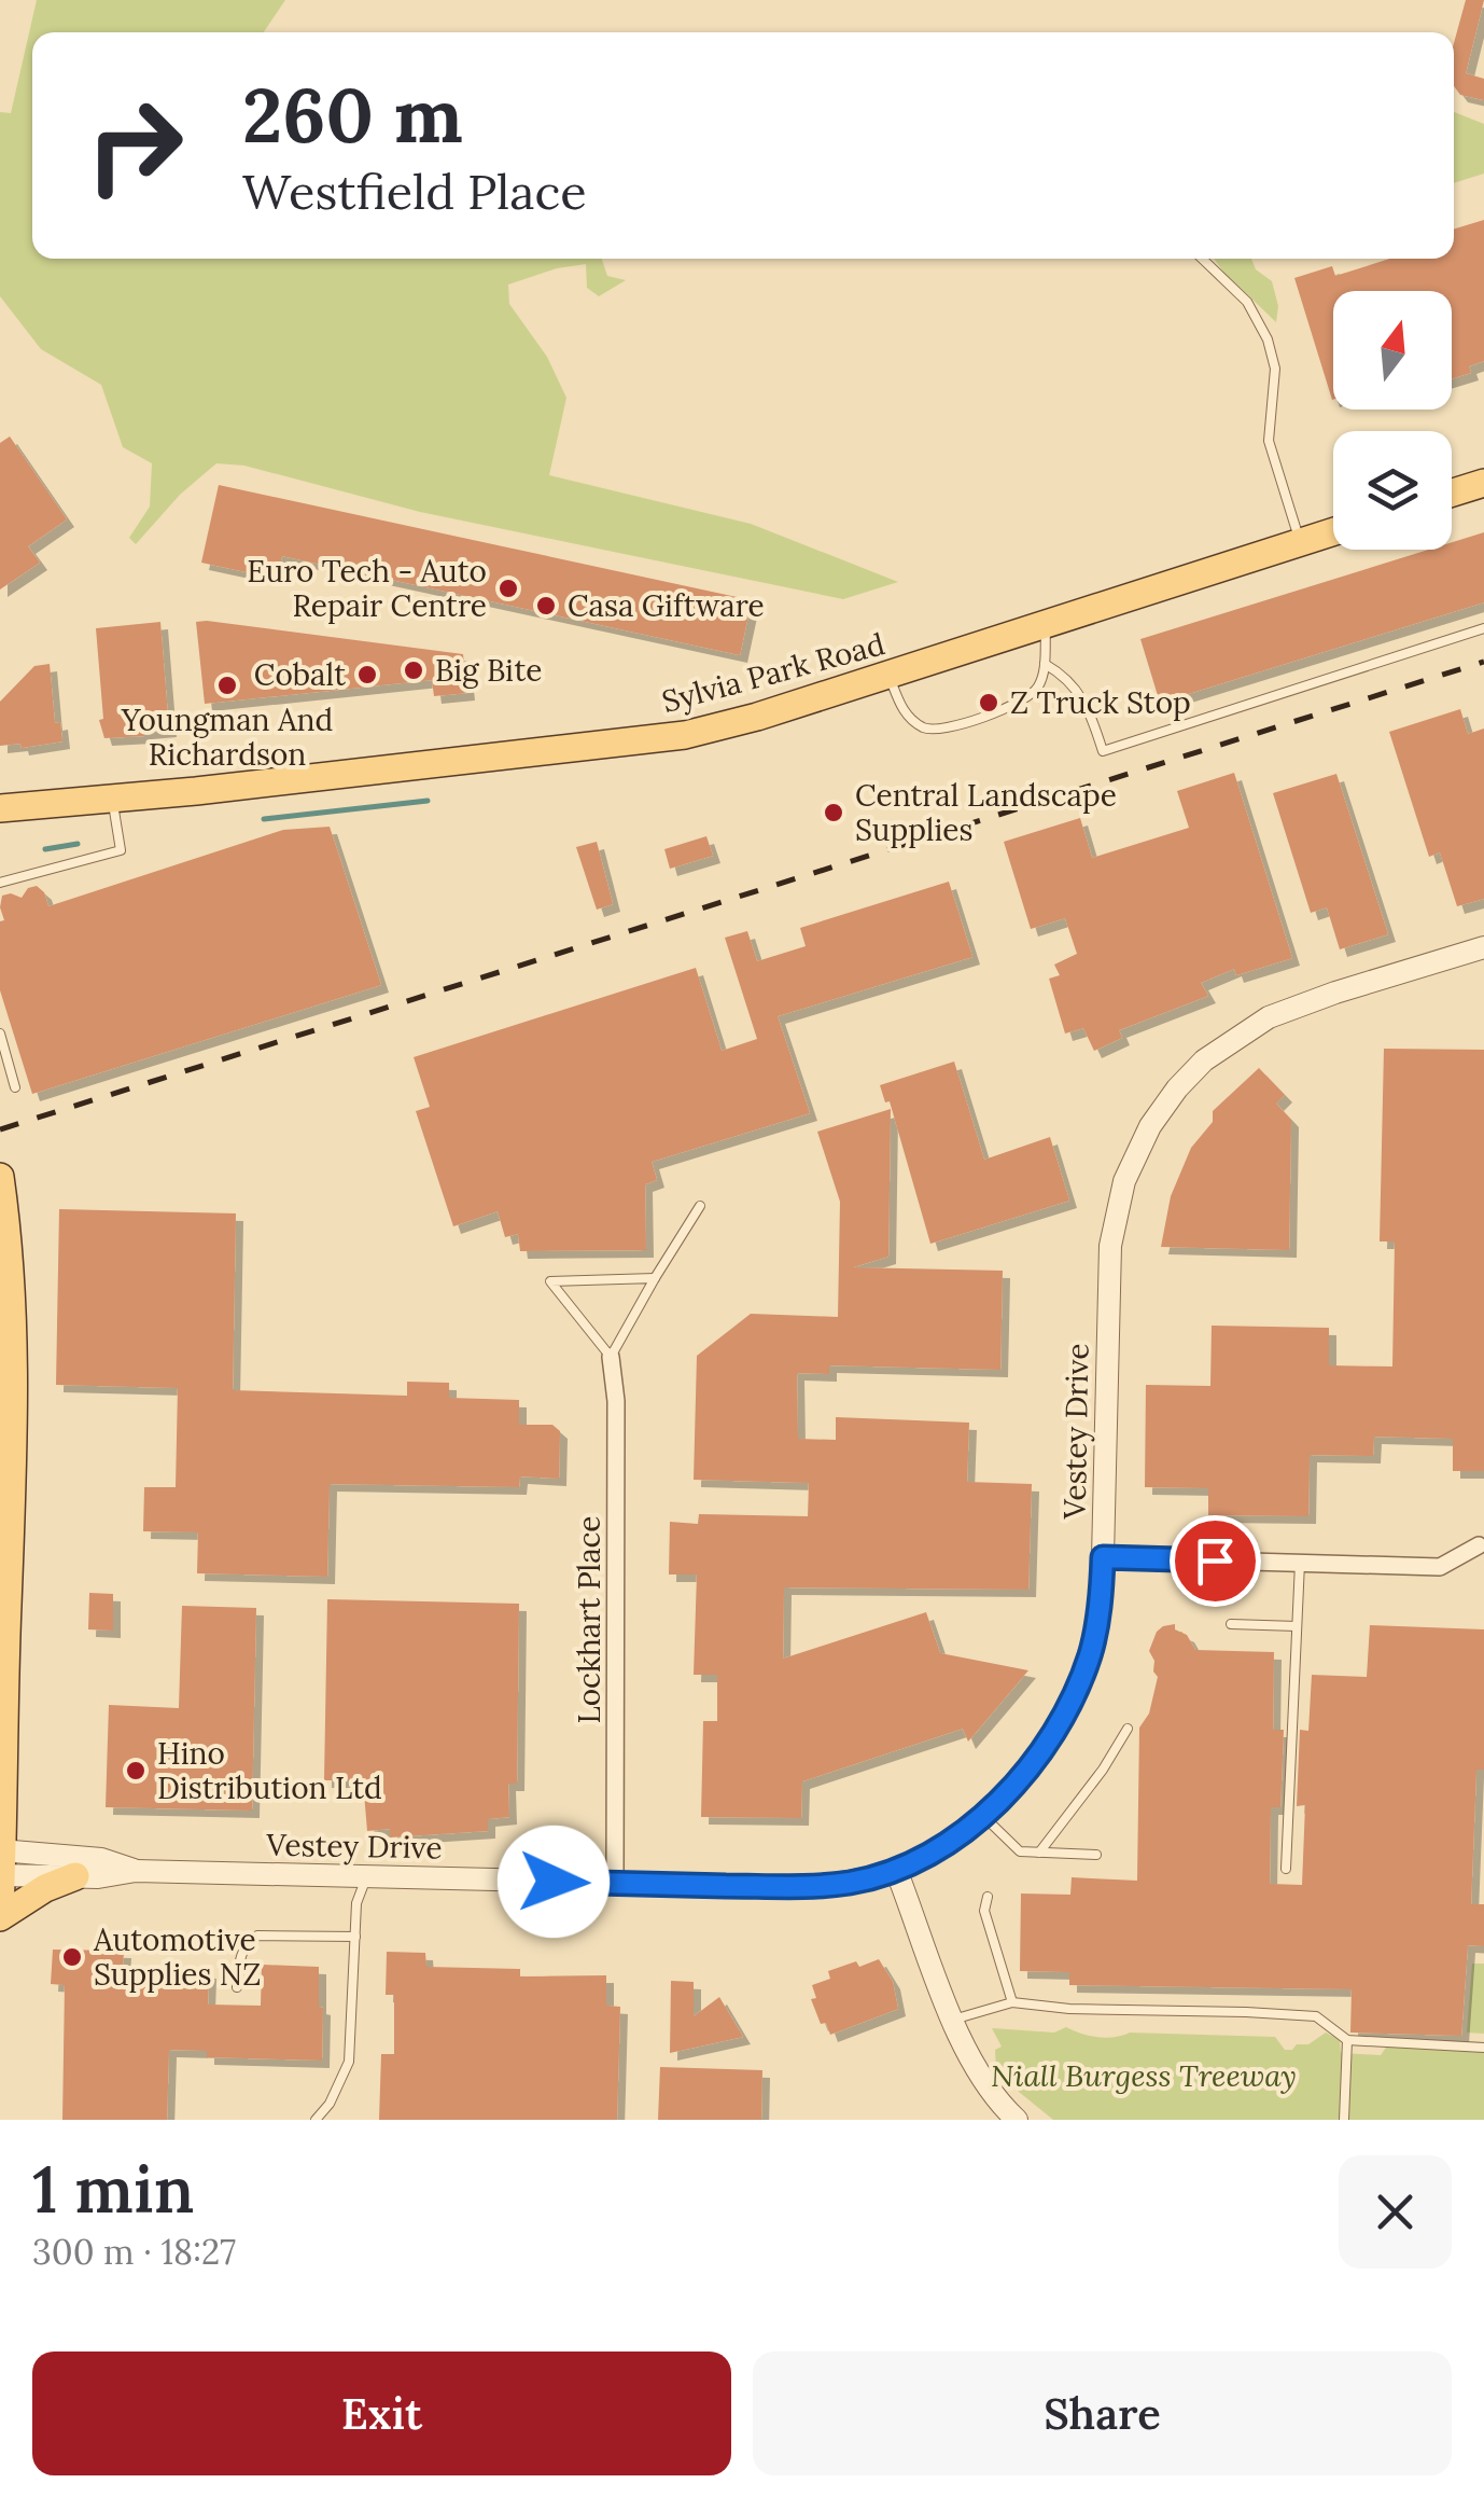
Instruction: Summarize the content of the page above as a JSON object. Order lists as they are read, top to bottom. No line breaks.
{"streets":{"main road":["Sylvia Park Road"],"street":["Vestey Drive","Lockhart Place"]},"crossings":[["Vestey Drive","Lockhart Place"]],"parks":["Niall Burgess Treeway"],"places":["Euro Tech - Auto Repair Centre","Casa Giftware","Big Bite","Cobalt","Youngman And Richardson","Z Truck Stop","Central Landscape Supplies","Hino Distribution Ltd","Automotive Supplies NZ"],"north":"top","page":{"turn":["260 m","Westfield Place"],"heading":["1 min","300 m · 18:27"],"buttons":["Exit","Share"]}}
